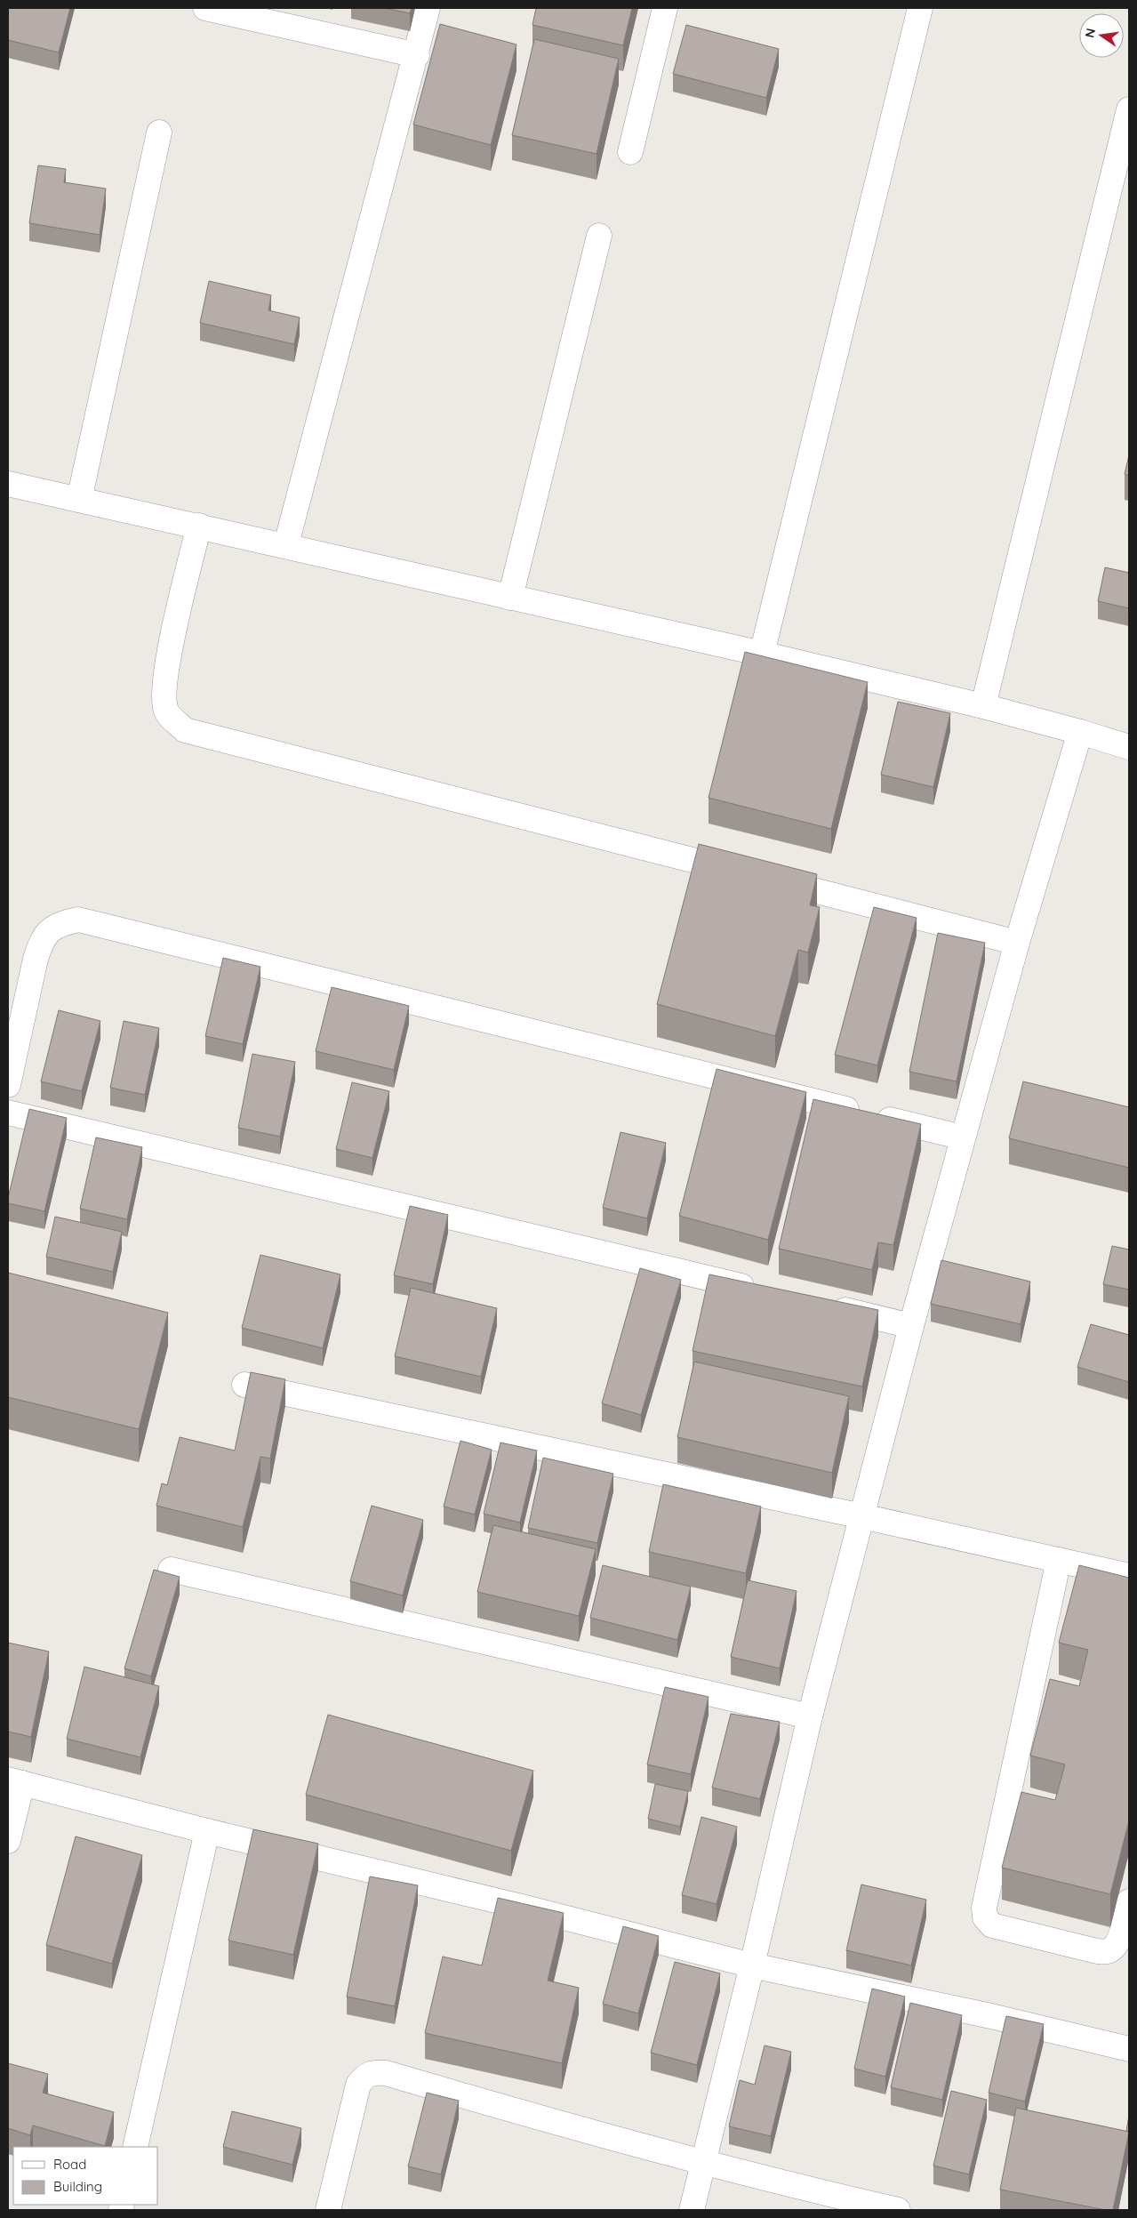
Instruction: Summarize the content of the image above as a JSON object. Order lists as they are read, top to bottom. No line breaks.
{"legend":["Road","Building"],"north":"left"}
